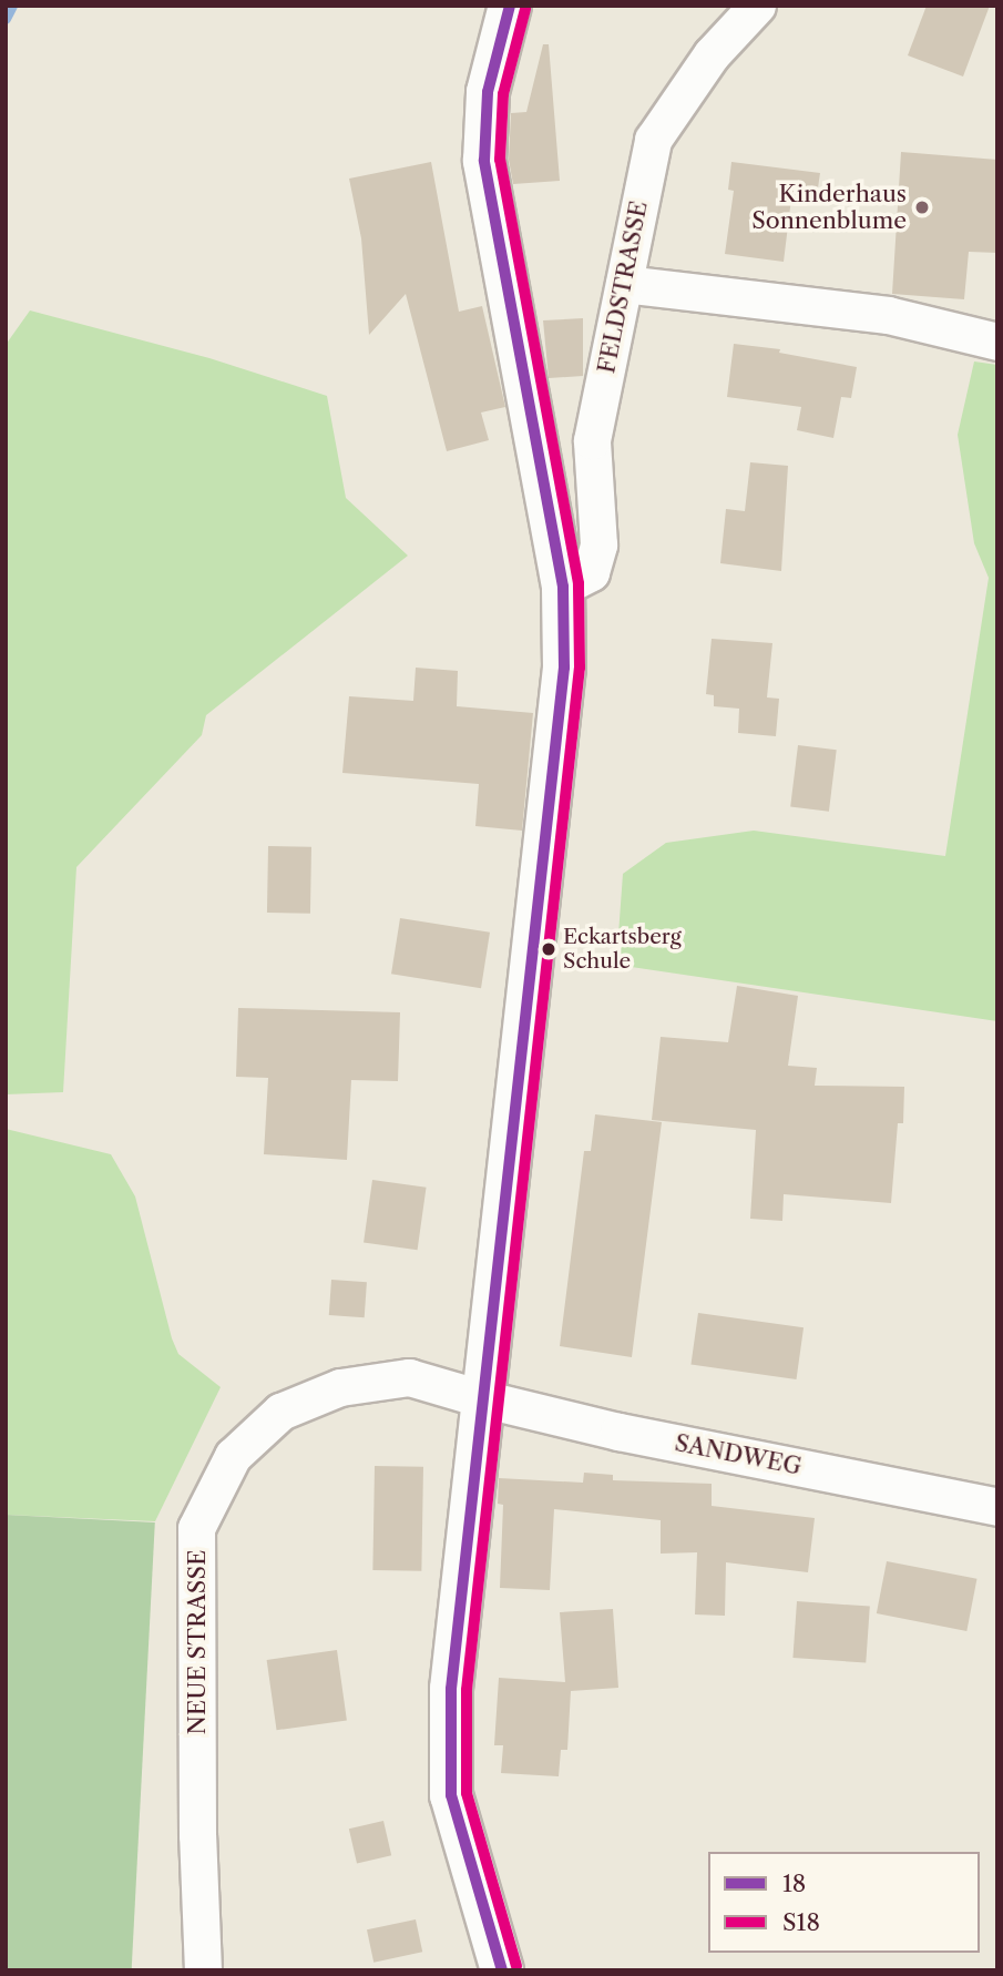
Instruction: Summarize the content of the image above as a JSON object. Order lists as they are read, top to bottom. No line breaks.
{"streets":{"street":["FELDSTRASSE","SANDWEG","NEUE STRASSE"]},"crossings":[["SANDWEG","NEUE STRASSE"]],"places":["Kinderhaus Sonnenblume","Eckartsberg Schule"],"lines":["transit line 18","transit line S18"],"legend":["18","S18"]}
